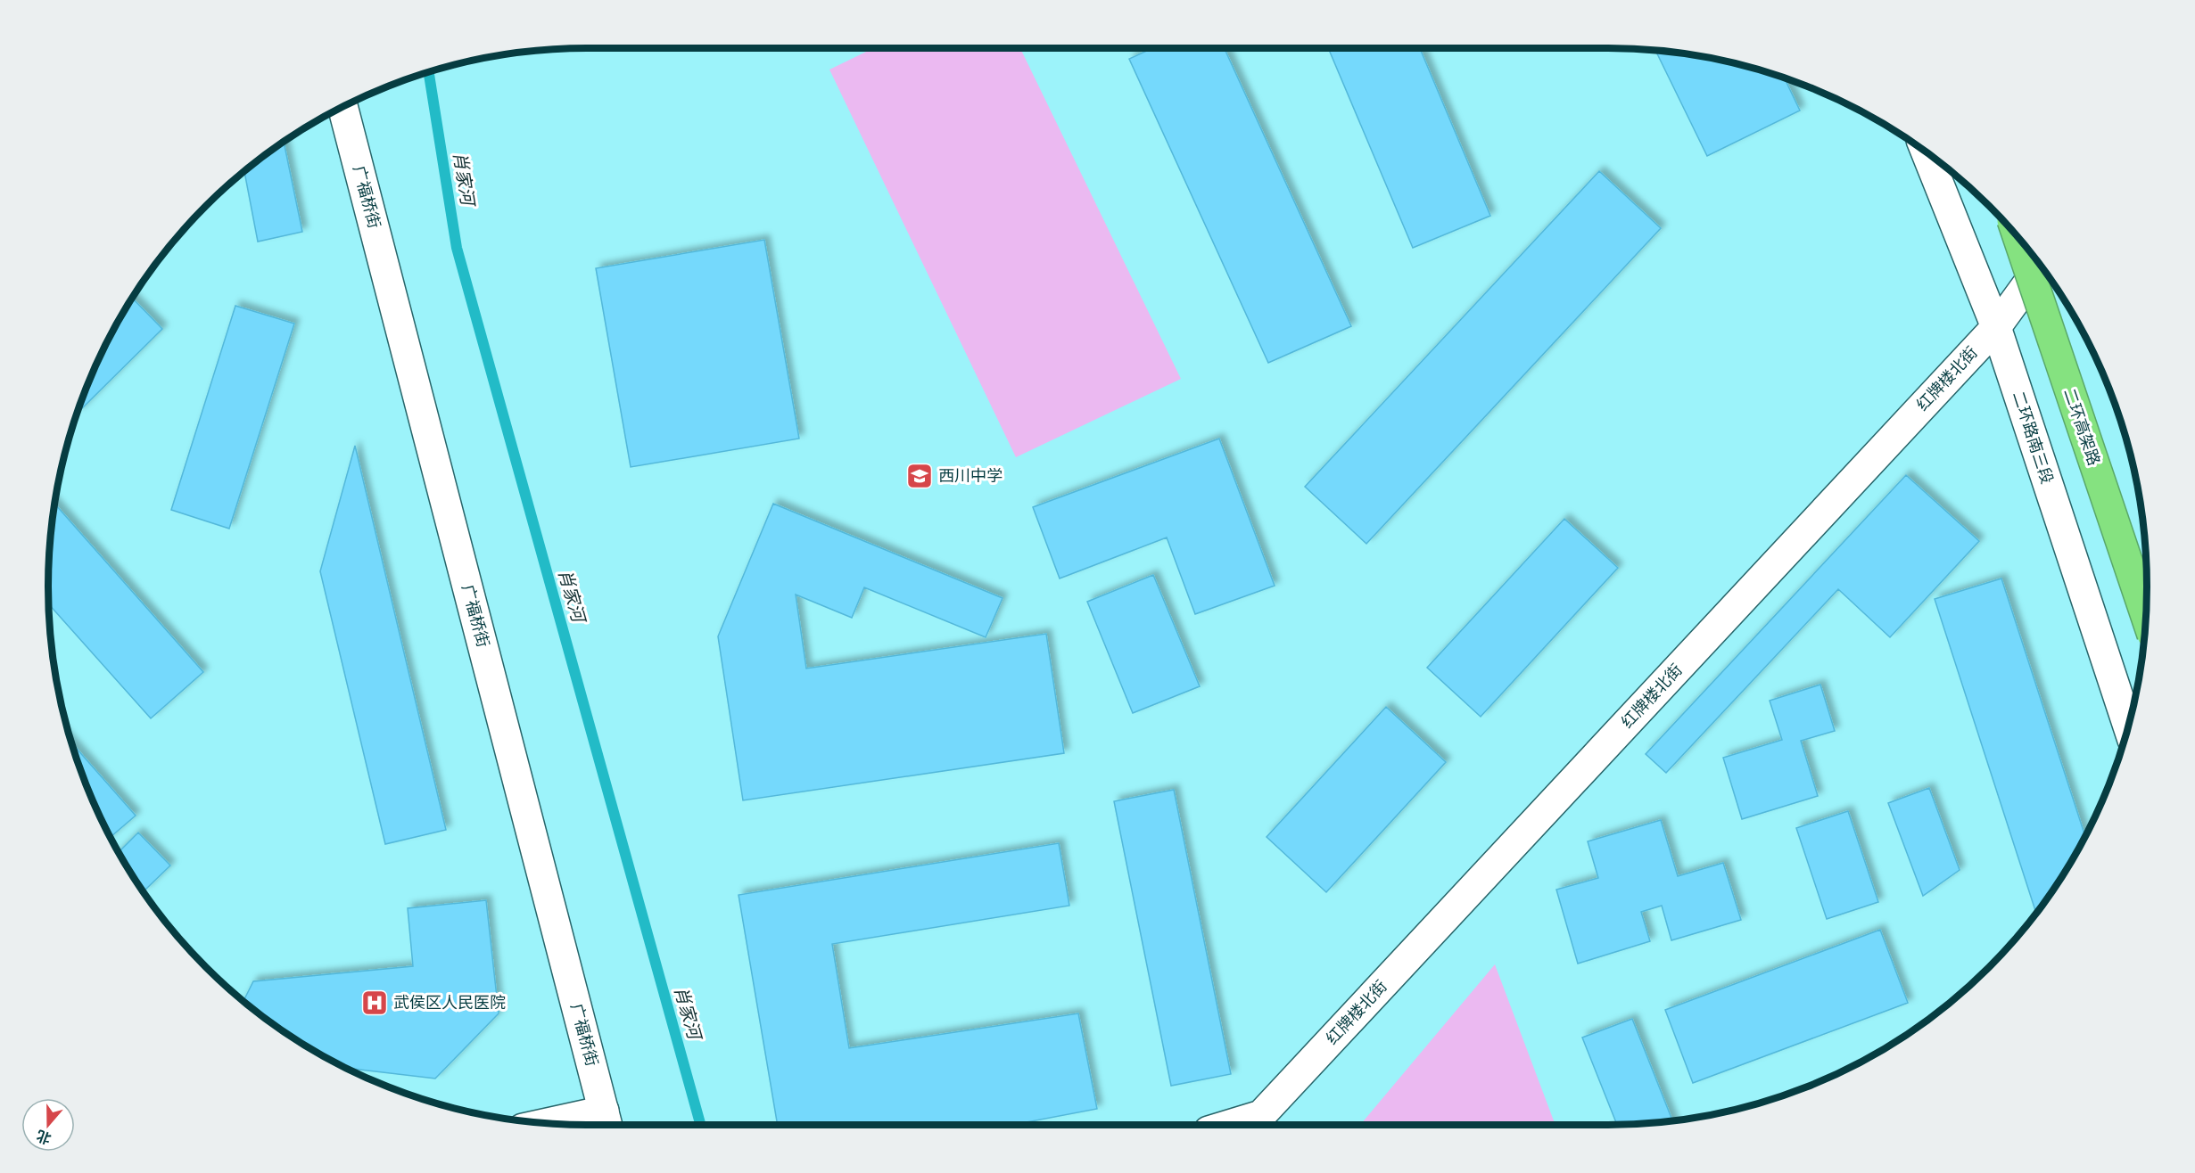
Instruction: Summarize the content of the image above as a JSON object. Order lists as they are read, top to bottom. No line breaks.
{"streets":{"highway":["二环高架路"],"main road":["广福桥街","红牌楼北街","二环路南三段"]},"crossings":[["红牌楼北街","二环路南三段"]],"water":["肖家河"],"places":{"school or university":["西川中学"],"hospital":["武侯区人民医院"]},"north":"bottom"}
